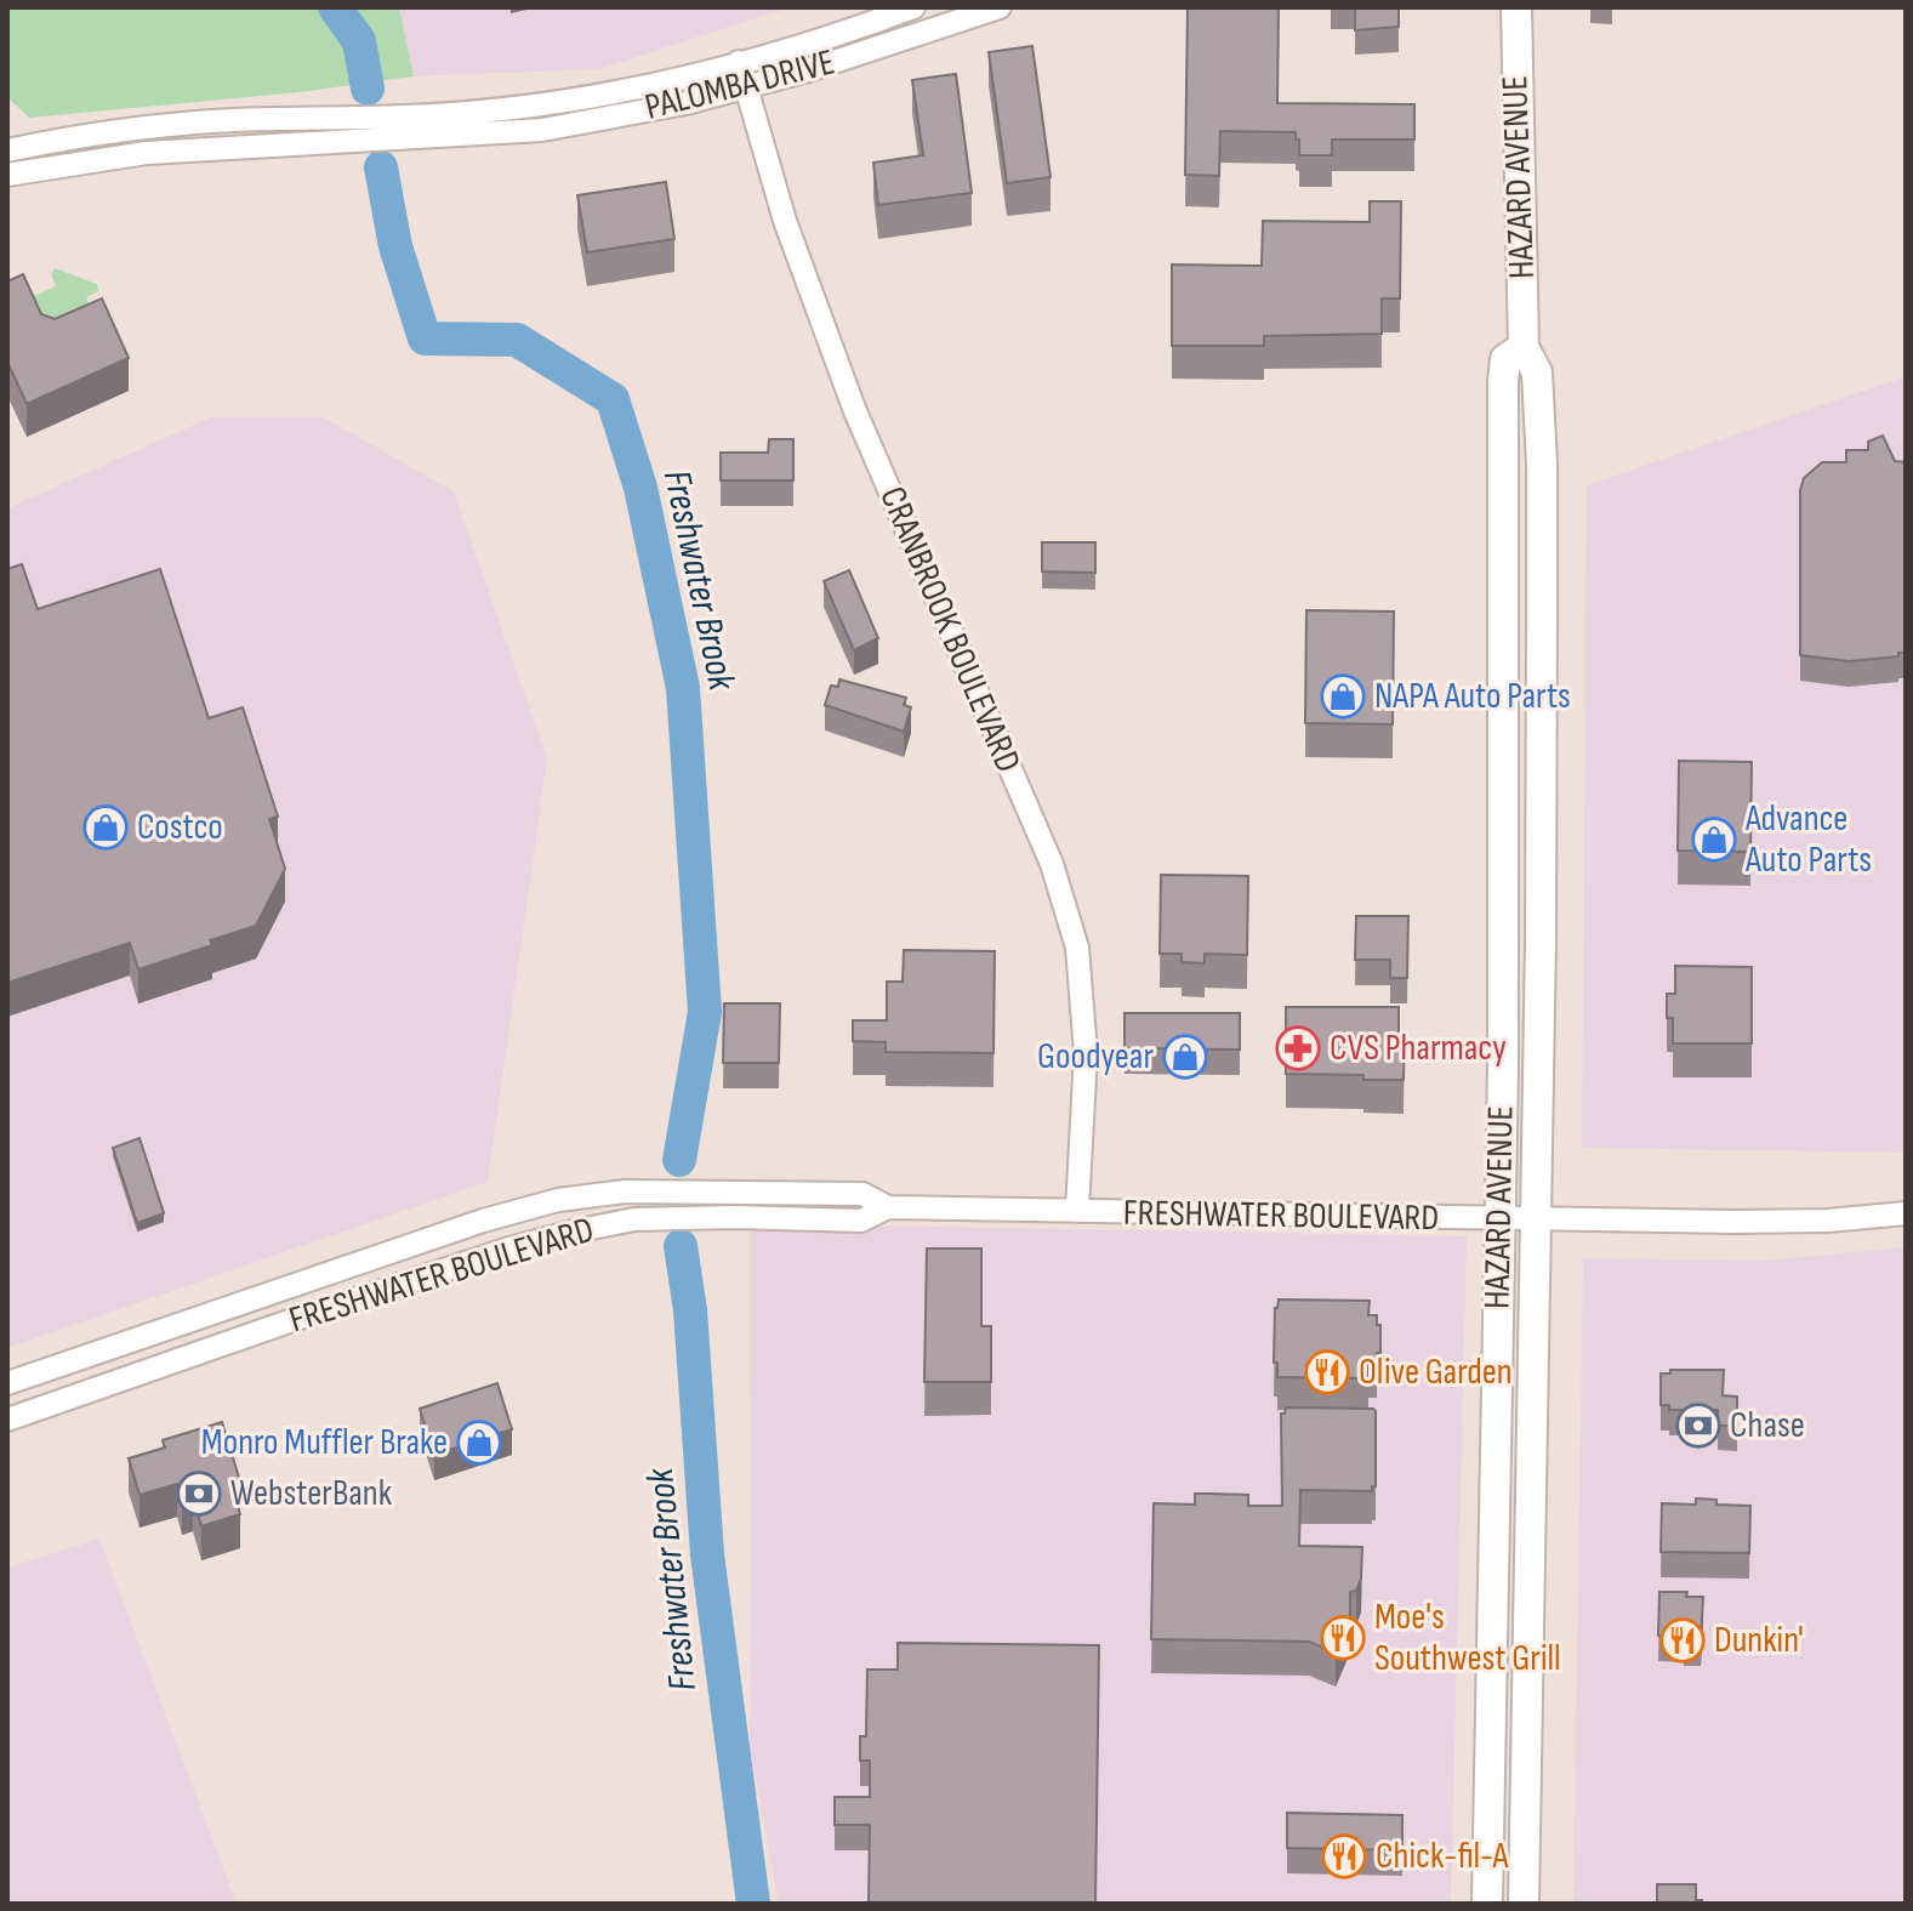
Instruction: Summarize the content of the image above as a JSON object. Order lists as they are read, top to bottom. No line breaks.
{"streets":{"main road":["HAZARD AVENUE"],"street":["PALOMBA DRIVE","CRANBROOK BOULEVARD","FRESHWATER BOULEVARD"]},"crossings":[["PALOMBA DRIVE","CRANBROOK BOULEVARD"],["HAZARD AVENUE","FRESHWATER BOULEVARD"],["CRANBROOK BOULEVARD","FRESHWATER BOULEVARD"]],"water":["Freshwater Brook"],"places":{"shop":["NAPA Auto Parts","Costco","Advance Auto Parts","Goodyear","Monro Muffler Brake"],"pharmacy":["CVS Pharmacy"],"restaurant":["Olive Garden","Moe's Southwest Grill","Dunkin'","Chick-fil-A"],"bank":["Chase","WebsterBank"]}}
